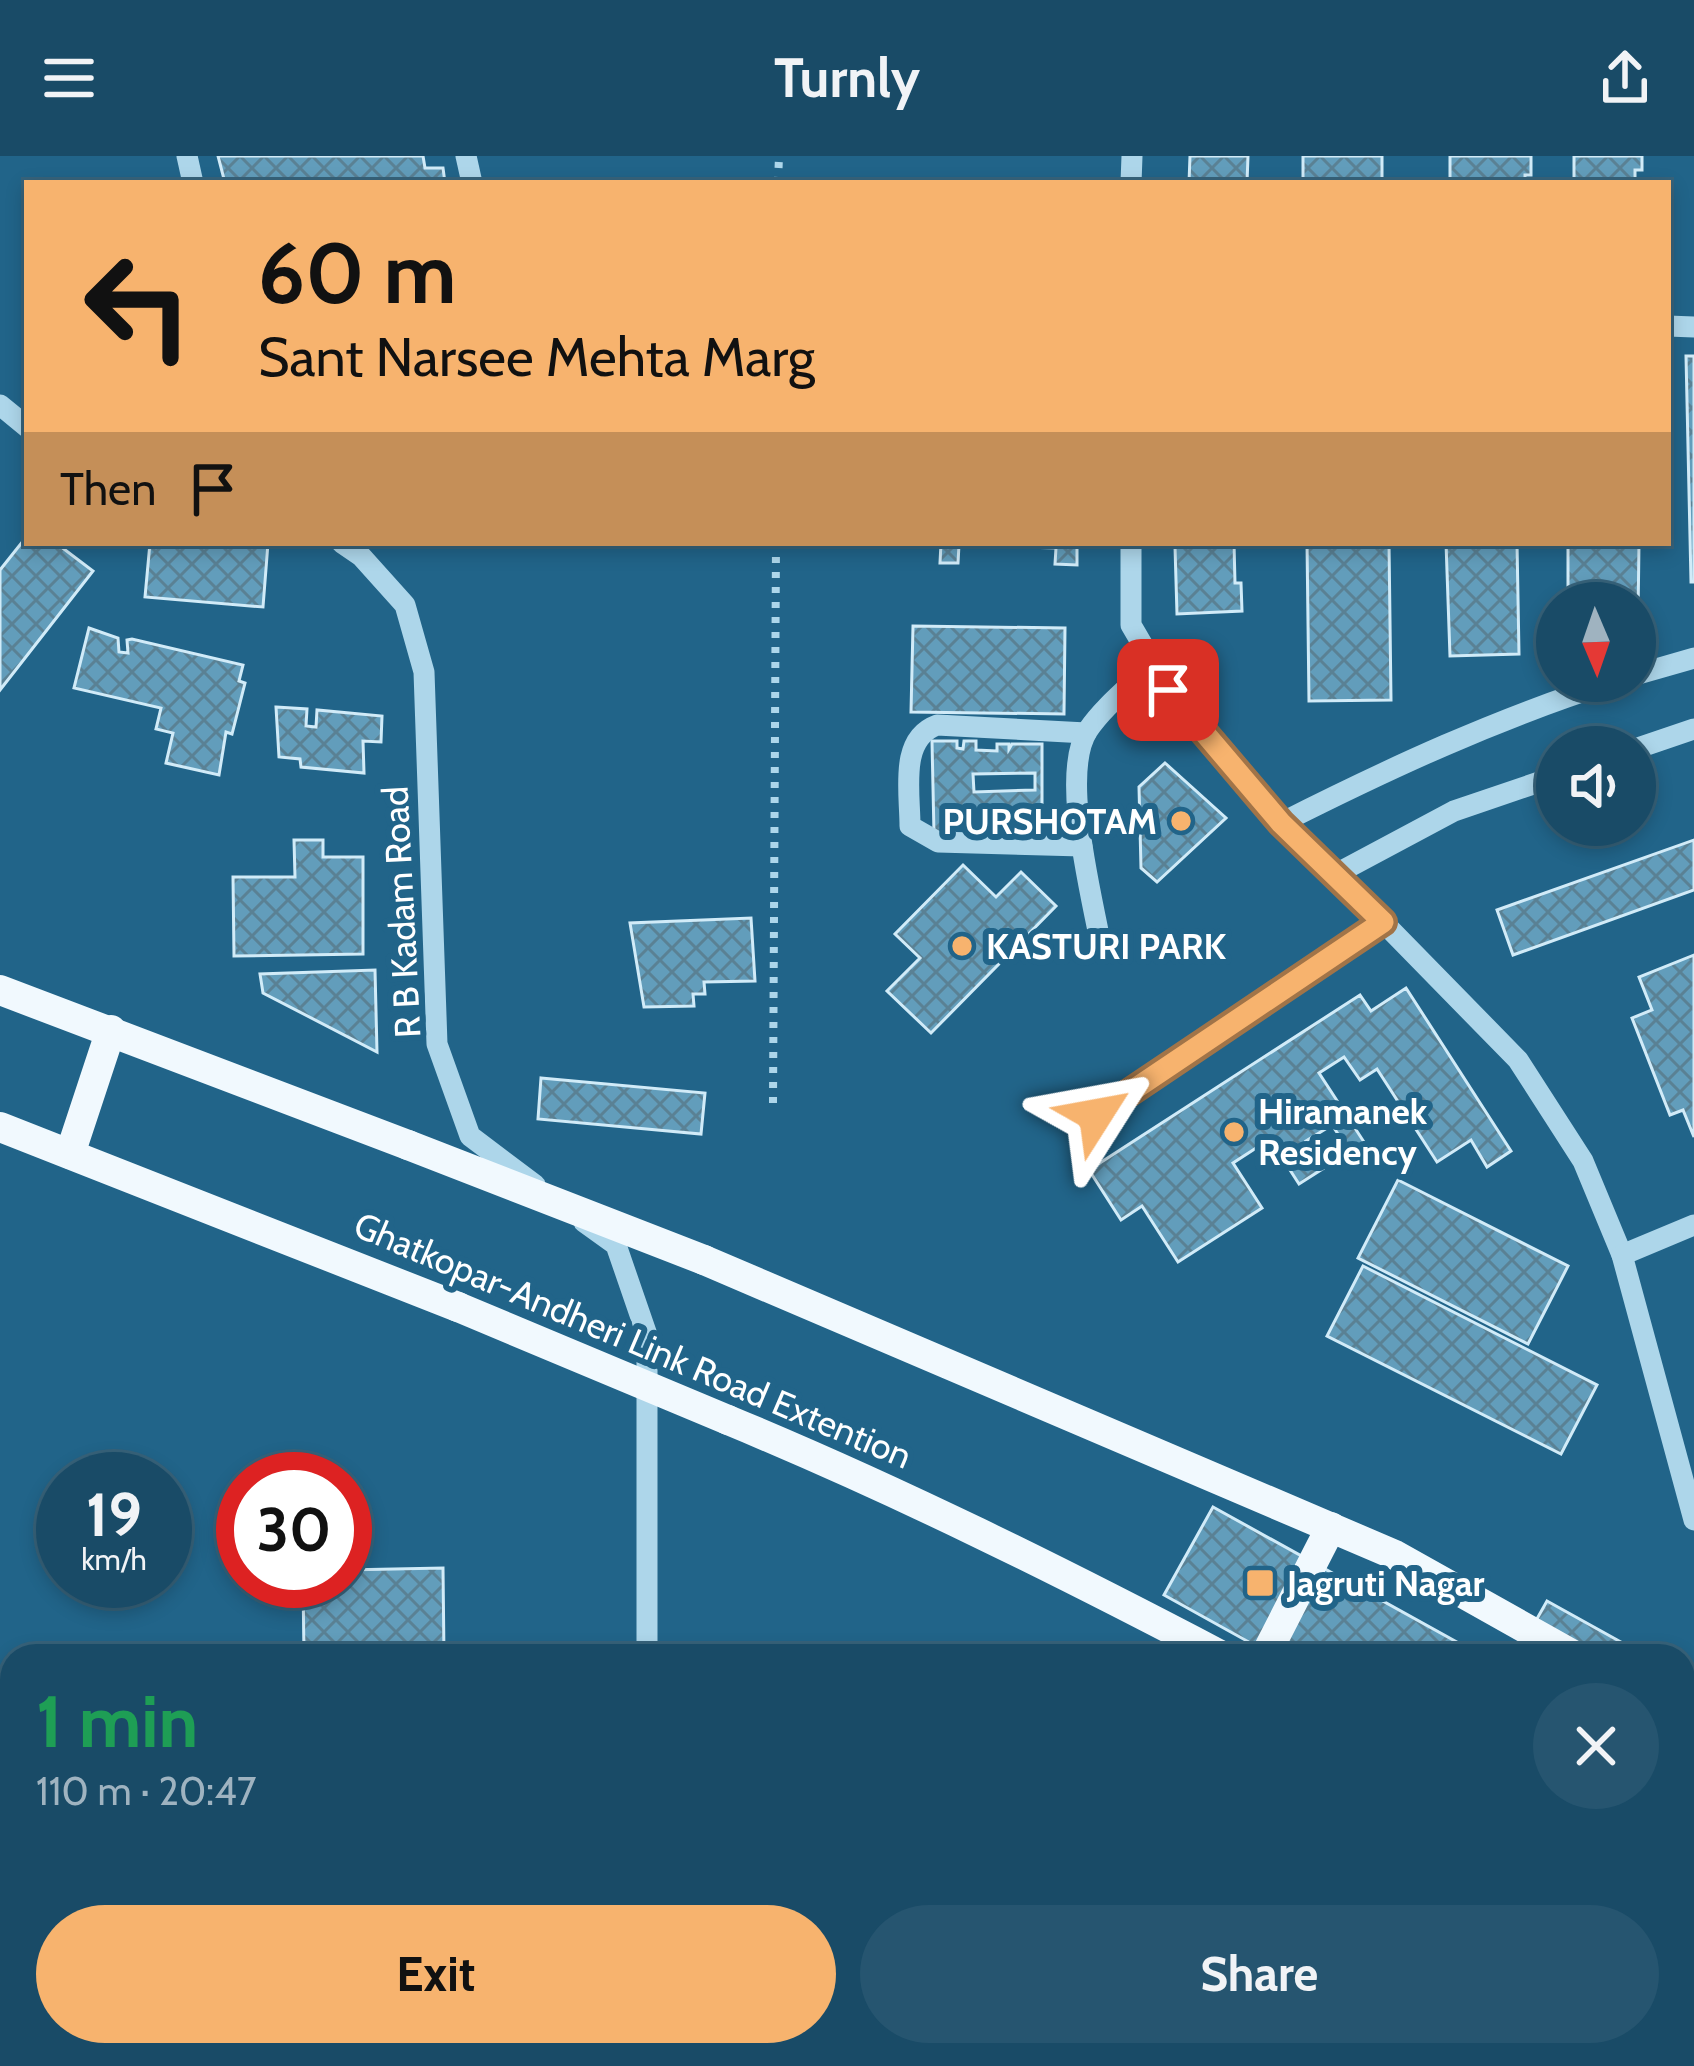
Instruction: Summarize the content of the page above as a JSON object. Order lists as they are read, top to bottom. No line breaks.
{"streets":{"main road":["Ghatkopar-Andheri Link Road Extention"],"street":["R B Kadam Road"]},"places":{"other":["PURSHOTAM","KASTURI PARK","Hiramanek Residency"],"transit":["Jagruti Nagar"]},"north":"bottom","page":{"header":"Turnly","turn":["60 m","Sant Narsee Mehta Marg"],"then":"Then","speed":"19 km/h","limit":"30","heading":["1 min","110 m · 20:47"],"buttons":["Exit","Share"]}}
